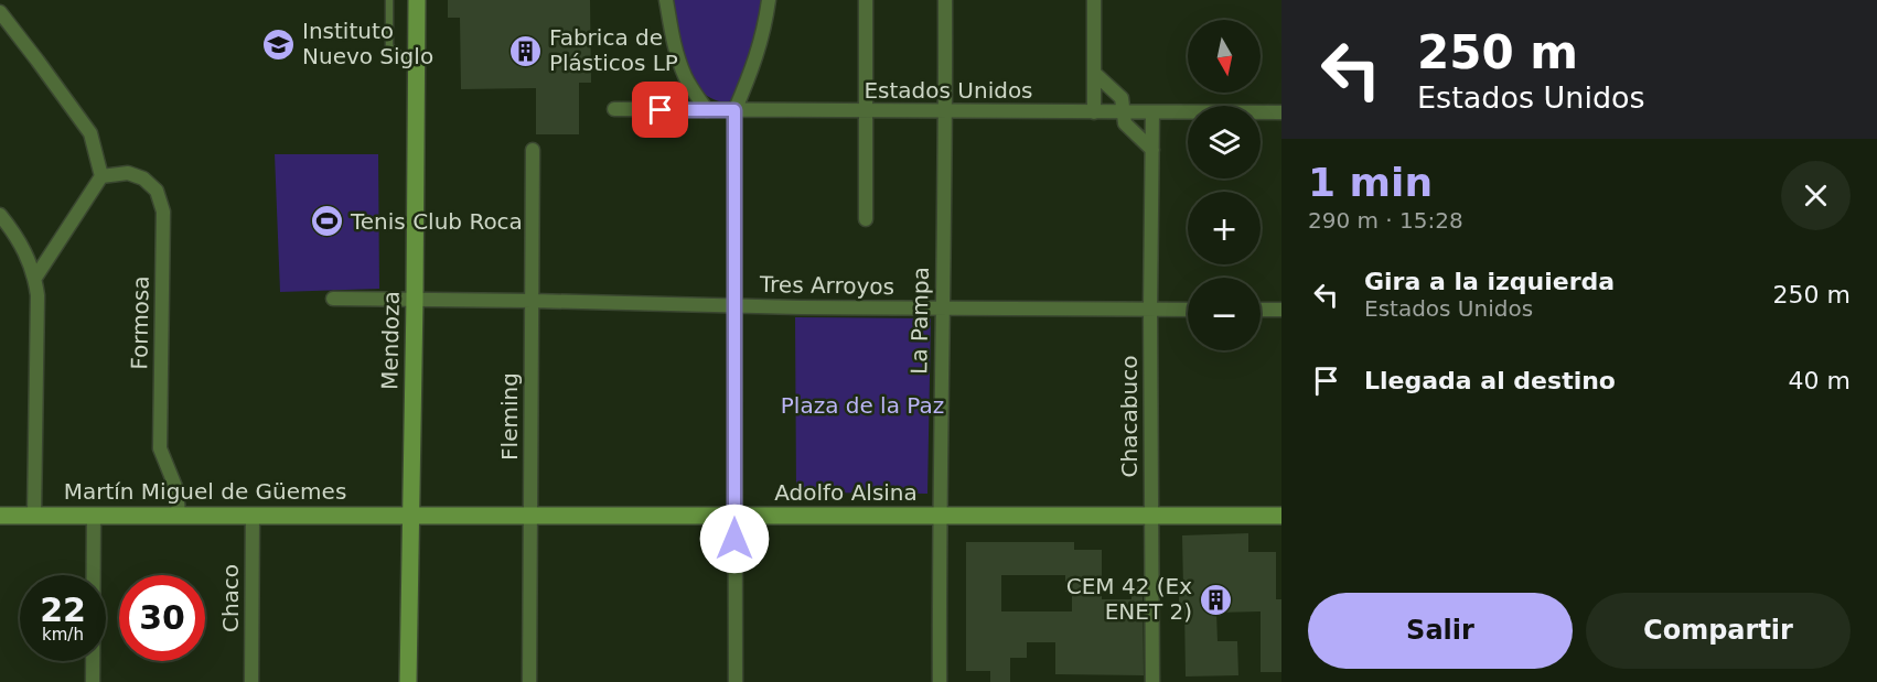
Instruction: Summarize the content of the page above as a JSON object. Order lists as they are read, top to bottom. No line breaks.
{"streets":{"main road":["Mendoza","Martín Miguel de Güemes","Adolfo Alsina"],"street":["Estados Unidos","Tres Arroyos","La Pampa","Formosa","Fleming","Chacabuco","Chaco"]},"crossings":[["Estados Unidos","La Pampa"],["Estados Unidos","Chacabuco"],["Tres Arroyos","La Pampa"],["Tres Arroyos","Mendoza"],["Tres Arroyos","Fleming"],["Tres Arroyos","Chacabuco"],["La Pampa","Adolfo Alsina"],["Formosa","Martín Miguel de Güemes"],["Mendoza","Martín Miguel de Güemes"],["Mendoza","Adolfo Alsina"],["Fleming","Adolfo Alsina"],["Chacabuco","Adolfo Alsina"],["Martín Miguel de Güemes","Adolfo Alsina"],["Martín Miguel de Güemes","Chaco"]],"parks":["Plaza de la Paz"],"places":{"school or university":["Instituto Nuevo Siglo"],"building":["Fabrica de Plásticos LP","CEM 42 (Ex ENET 2)"],"sports":["Tenis Club Roca"]},"north":"bottom","page":{"turn":["250 m","Estados Unidos"],"map_buttons":["+","−"],"heading":["1 min","290 m · 15:28"],"list":[{"name":"Gira a la izquierda","note":"Estados Unidos","value":"250 m"},{"name":"Llegada al destino","value":"40 m"}],"speed":"22 km/h","limit":"30","buttons":["Salir","Compartir"]}}
